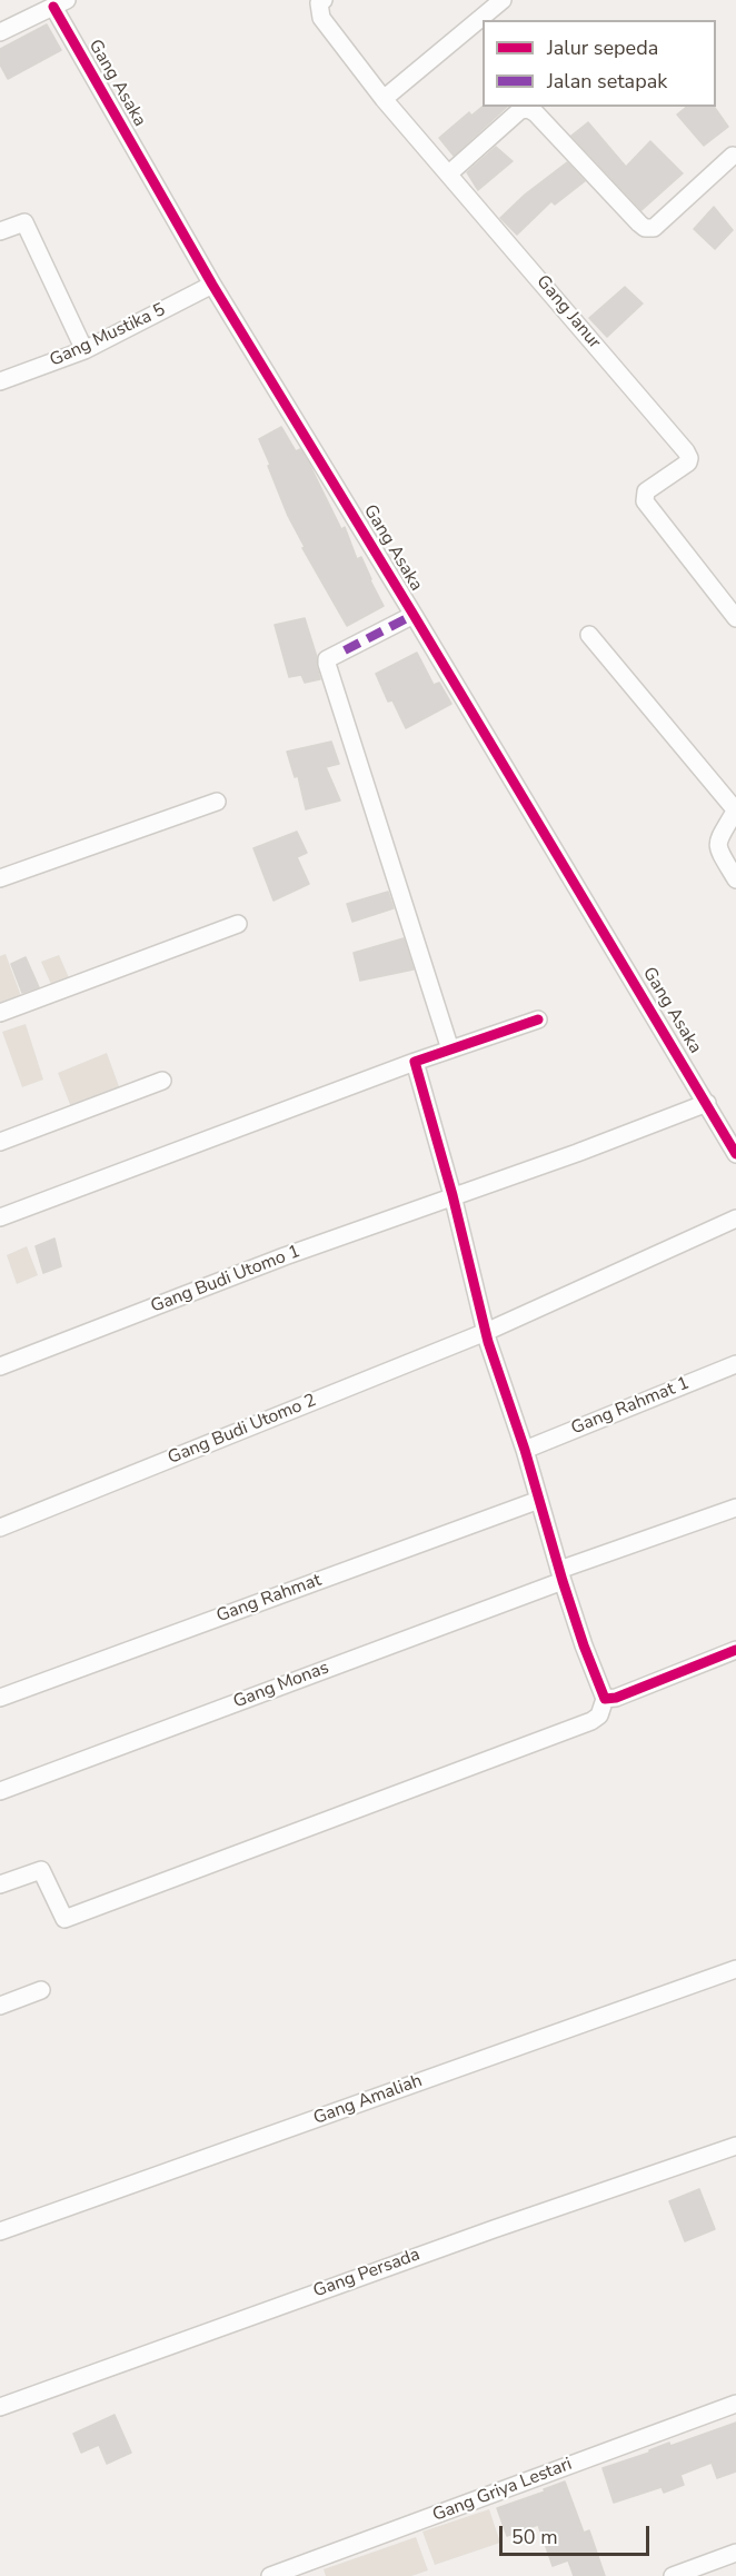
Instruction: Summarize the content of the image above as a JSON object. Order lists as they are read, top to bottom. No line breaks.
{"streets":{"street":["Gang Asaka","Gang Janur","Gang Mustika 5","Gang Budi Utomo 1","Gang Rahmat 1","Gang Budi Utomo 2","Gang Rahmat","Gang Monas","Gang Amaliah","Gang Persada","Gang Griya Lestari"]},"crossings":[["Gang Asaka","Gang Mustika 5"],["Gang Asaka","Gang Budi Utomo 1"]],"legend":["Jalur sepeda","Jalan setapak"],"scale_bar":"50 m"}
